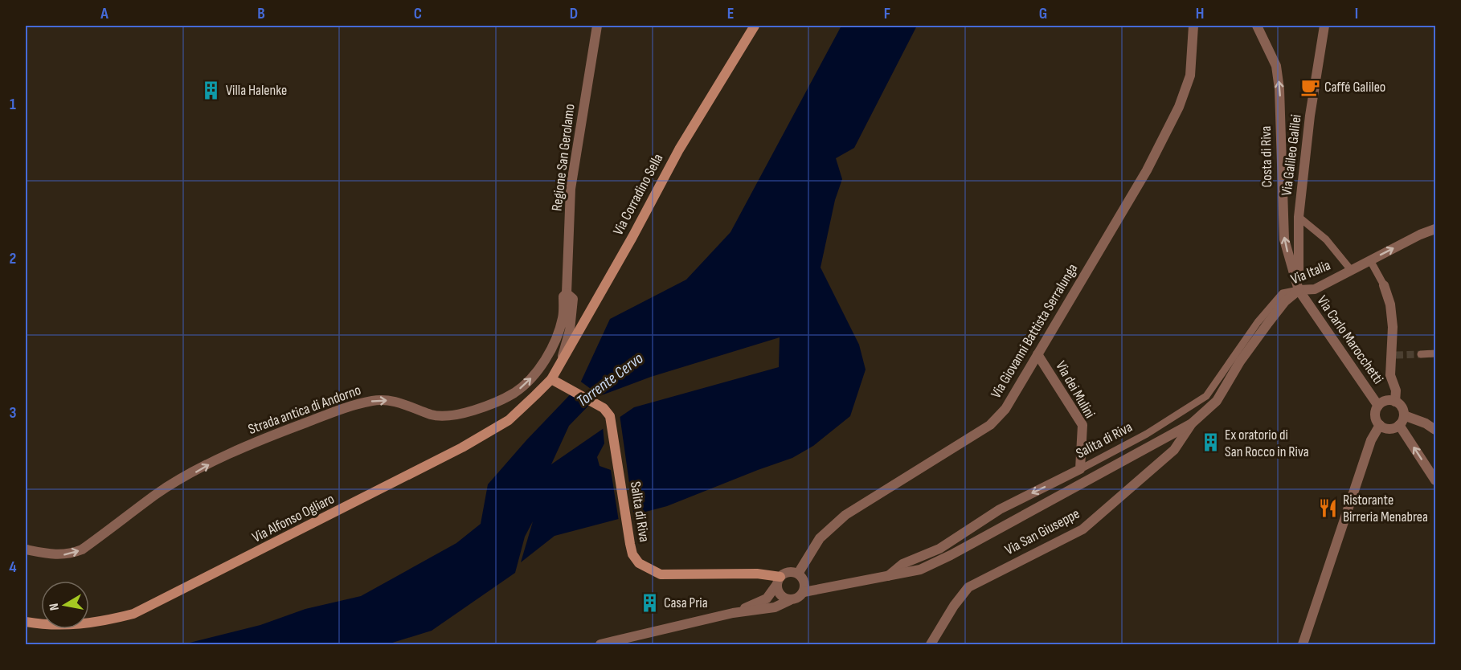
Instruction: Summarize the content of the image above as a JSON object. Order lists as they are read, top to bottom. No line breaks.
{"streets":{"main road":["Via Corradino Sella","Salita di Riva","Via Alfonso Ogliaro"],"street":["Via Galileo Galilei","Costa di Riva","Regione San Gerolamo","Via Italia","Via Giovanni Battista Serralunga","Via Carlo Marocchetti","Via dei Mulini","Strada antica di Andorno","Via San Giuseppe"]},"crossings":[["Via Galileo Galilei","Costa di Riva"],["Via Galileo Galilei","Via Italia"],["Via Galileo Galilei","Via Carlo Marocchetti"],["Via Galileo Galilei","Salita di Riva"],["Costa di Riva","Via Italia"],["Costa di Riva","Via Carlo Marocchetti"],["Costa di Riva","Salita di Riva"],["Regione San Gerolamo","Strada antica di Andorno"],["Via Corradino Sella","Salita di Riva"],["Via Corradino Sella","Via Alfonso Ogliaro"],["Via Italia","Via Carlo Marocchetti"],["Via Italia","Salita di Riva"],["Via Italia","Via San Giuseppe"],["Via Giovanni Battista Serralunga","Via dei Mulini"],["Via Giovanni Battista Serralunga","Salita di Riva"],["Via Carlo Marocchetti","Salita di Riva"],["Via dei Mulini","Salita di Riva"],["Salita di Riva","Via Alfonso Ogliaro"],["Salita di Riva","Via San Giuseppe"]],"one_way":["Costa di Riva","Strada antica di Andorno"],"water":["Torrente Cervo"],"places":{"cafe":["Caffé Galileo"],"building":["Villa Halenke","Ex oratorio di San Rocco in Riva","Casa Pria"],"restaurant":["Ristorante Birreria Menabrea"]},"north":"left","grid":{"columns":["A","B","C","D","E","F","G","H","I"],"rows":["1","2","3","4"]}}
